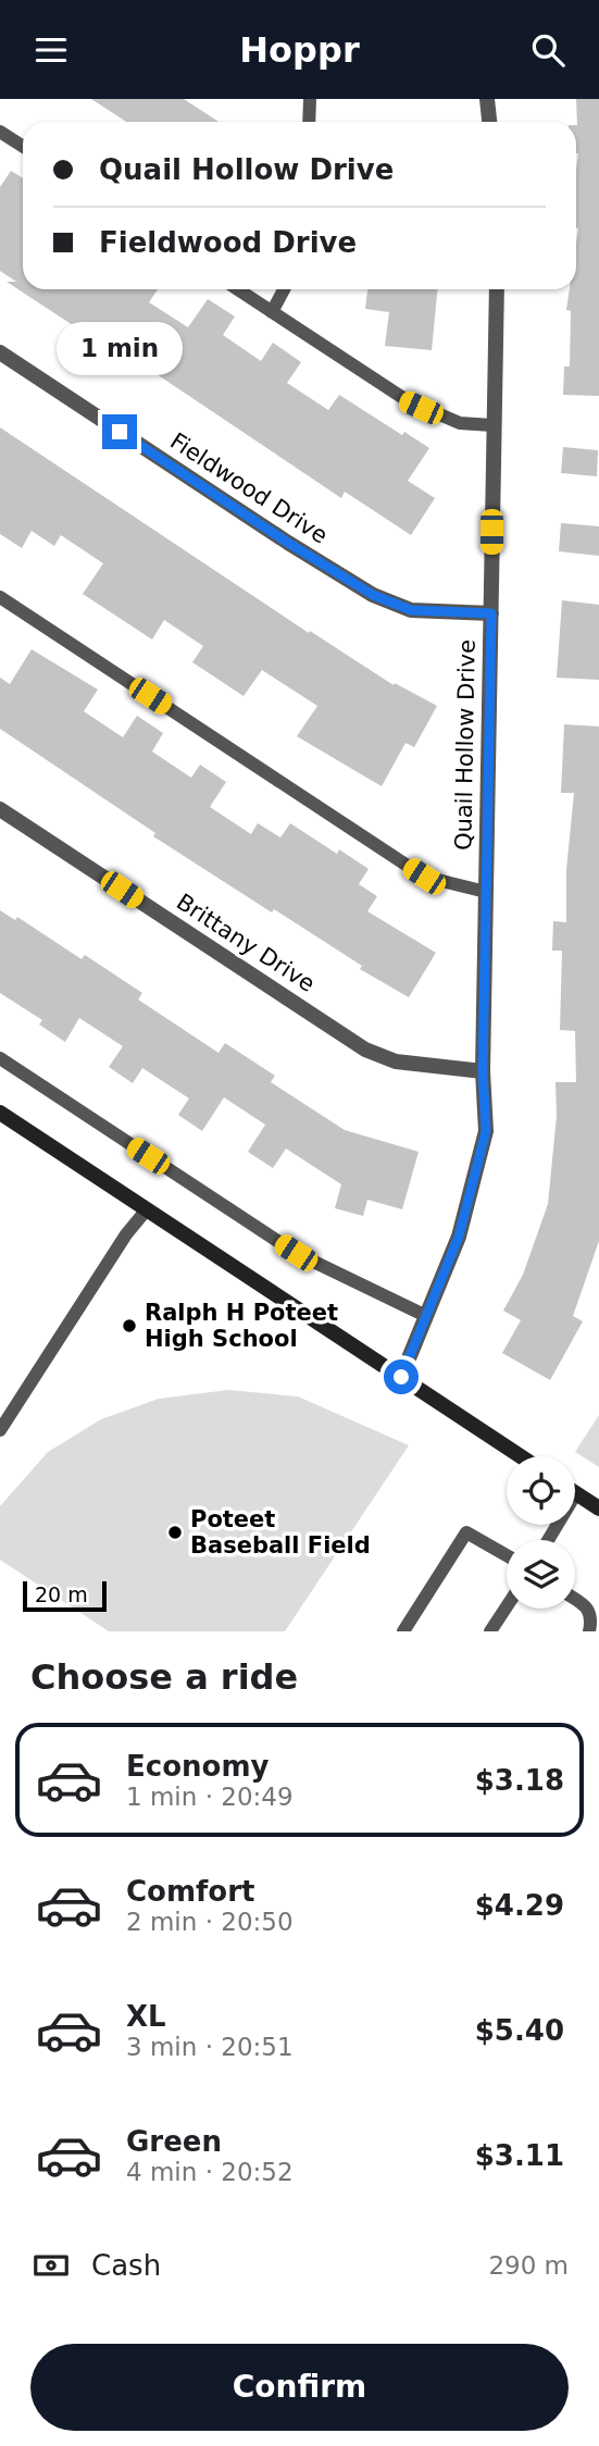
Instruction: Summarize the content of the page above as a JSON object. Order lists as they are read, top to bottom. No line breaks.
{"streets":{"street":["Fieldwood Drive","Quail Hollow Drive","Brittany Drive"]},"crossings":[["Fieldwood Drive","Quail Hollow Drive"],["Quail Hollow Drive","Brittany Drive"]],"places":["Ralph H Poteet High School","Poteet Baseball Field"],"scale_bar":"20 m","page":{"header":"Hoppr","banner":["Quail Hollow Drive","Fieldwood Drive"],"bubble":"1 min","scale":"20 m","heading":"Choose a ride","list":[{"name":"Economy","note":"1 min · 20:49","value":"$3.18"},{"name":"Comfort","note":"2 min · 20:50","value":"$4.29"},{"name":"XL","note":"3 min · 20:51","value":"$5.40"},{"name":"Green","note":"4 min · 20:52","value":"$3.11"}],"pay":["Cash","290 m"],"buttons":"Confirm"}}
